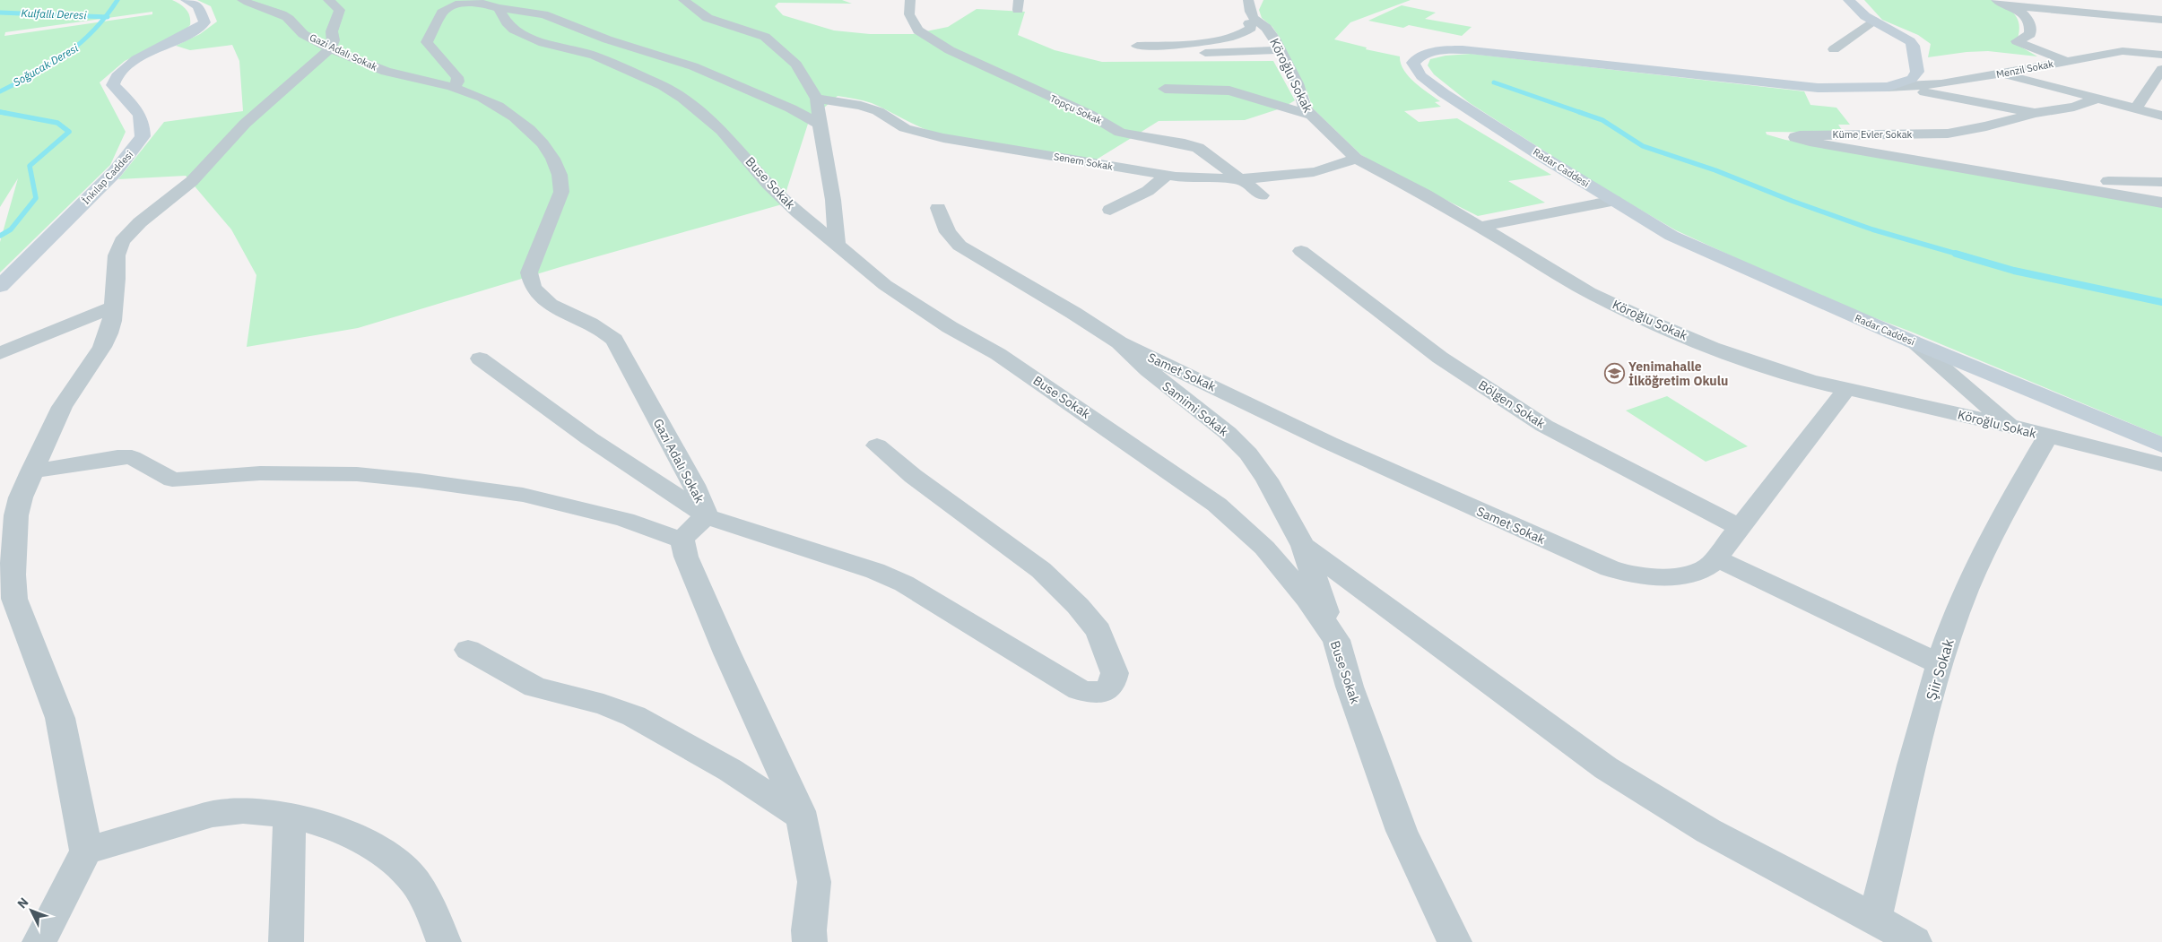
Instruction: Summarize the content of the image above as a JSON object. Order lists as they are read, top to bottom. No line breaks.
{"streets":{"street":["Gazi Adalı Sokak","Menzil Sokak","Köroğlu Sokak","Topçu Sokak","Küme Evler Sokak","Senem Sokak","Radar Caddesi","İnkılap Caddesi","Buse Sokak","Samet Sokak","Bölgen Sokak","Samimi Sokak","Şiir Sokak"]},"crossings":[["Menzil Sokak","Radar Caddesi"],["Köroğlu Sokak","Senem Sokak"],["Köroğlu Sokak","Samet Sokak"],["Köroğlu Sokak","Şiir Sokak"],["Topçu Sokak","Senem Sokak"],["Buse Sokak","Samimi Sokak"],["Samet Sokak","Bölgen Sokak"],["Samet Sokak","Samimi Sokak"]],"water":["Kulfallı Deresi","Soğucak Deresi"],"places":{"school or university":["Yenimahalle İlköğretim Okulu"]},"north":"top left"}
